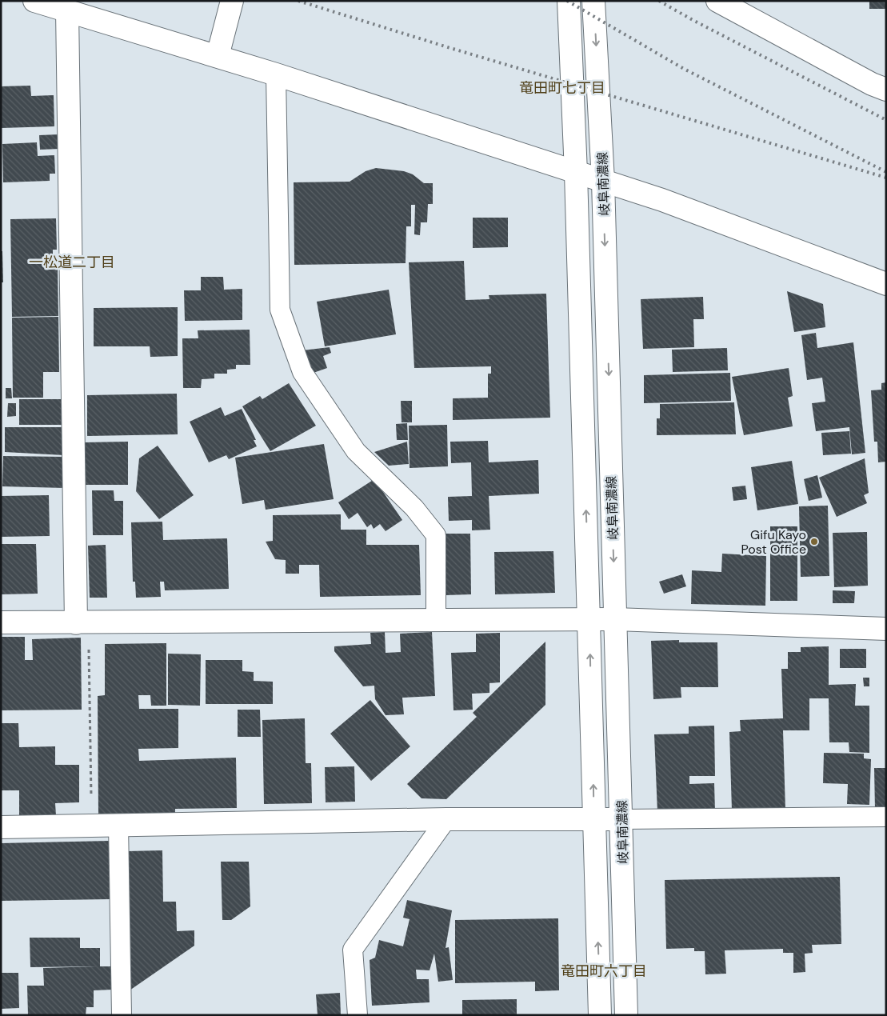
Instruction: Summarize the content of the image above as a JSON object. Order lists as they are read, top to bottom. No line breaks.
{"streets":{"street":["岐阜南濃線"]},"districts":["竜田町七丁目","一松道二丁目","竜田町六丁目"],"places":["Gifu Kayo Post Office"]}
